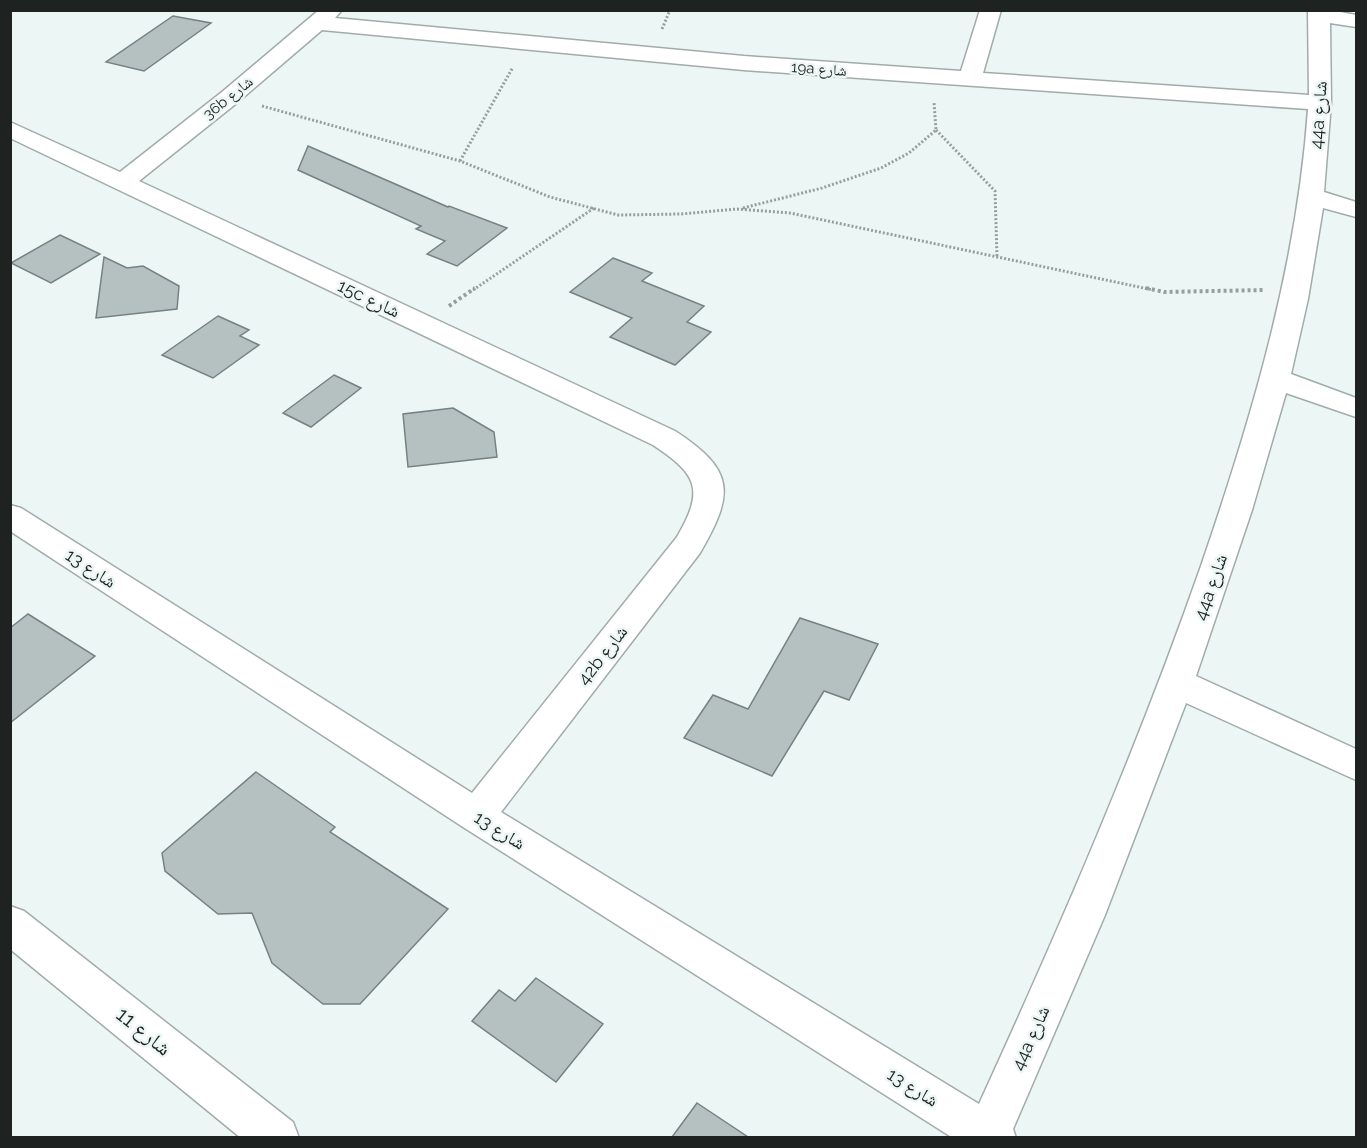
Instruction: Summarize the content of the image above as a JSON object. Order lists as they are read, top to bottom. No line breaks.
{"streets":{"street":["19a شارع","36b شارع","44a شارع","15c شارع","شارع 13","42b شارع","شارع 11"]},"crossings":[["19a شارع","36b شارع"],["19a شارع","44a شارع"],["36b شارع","15c شارع"],["44a شارع","شارع 13"],["15c شارع","42b شارع"],["شارع 13","42b شارع"]]}
